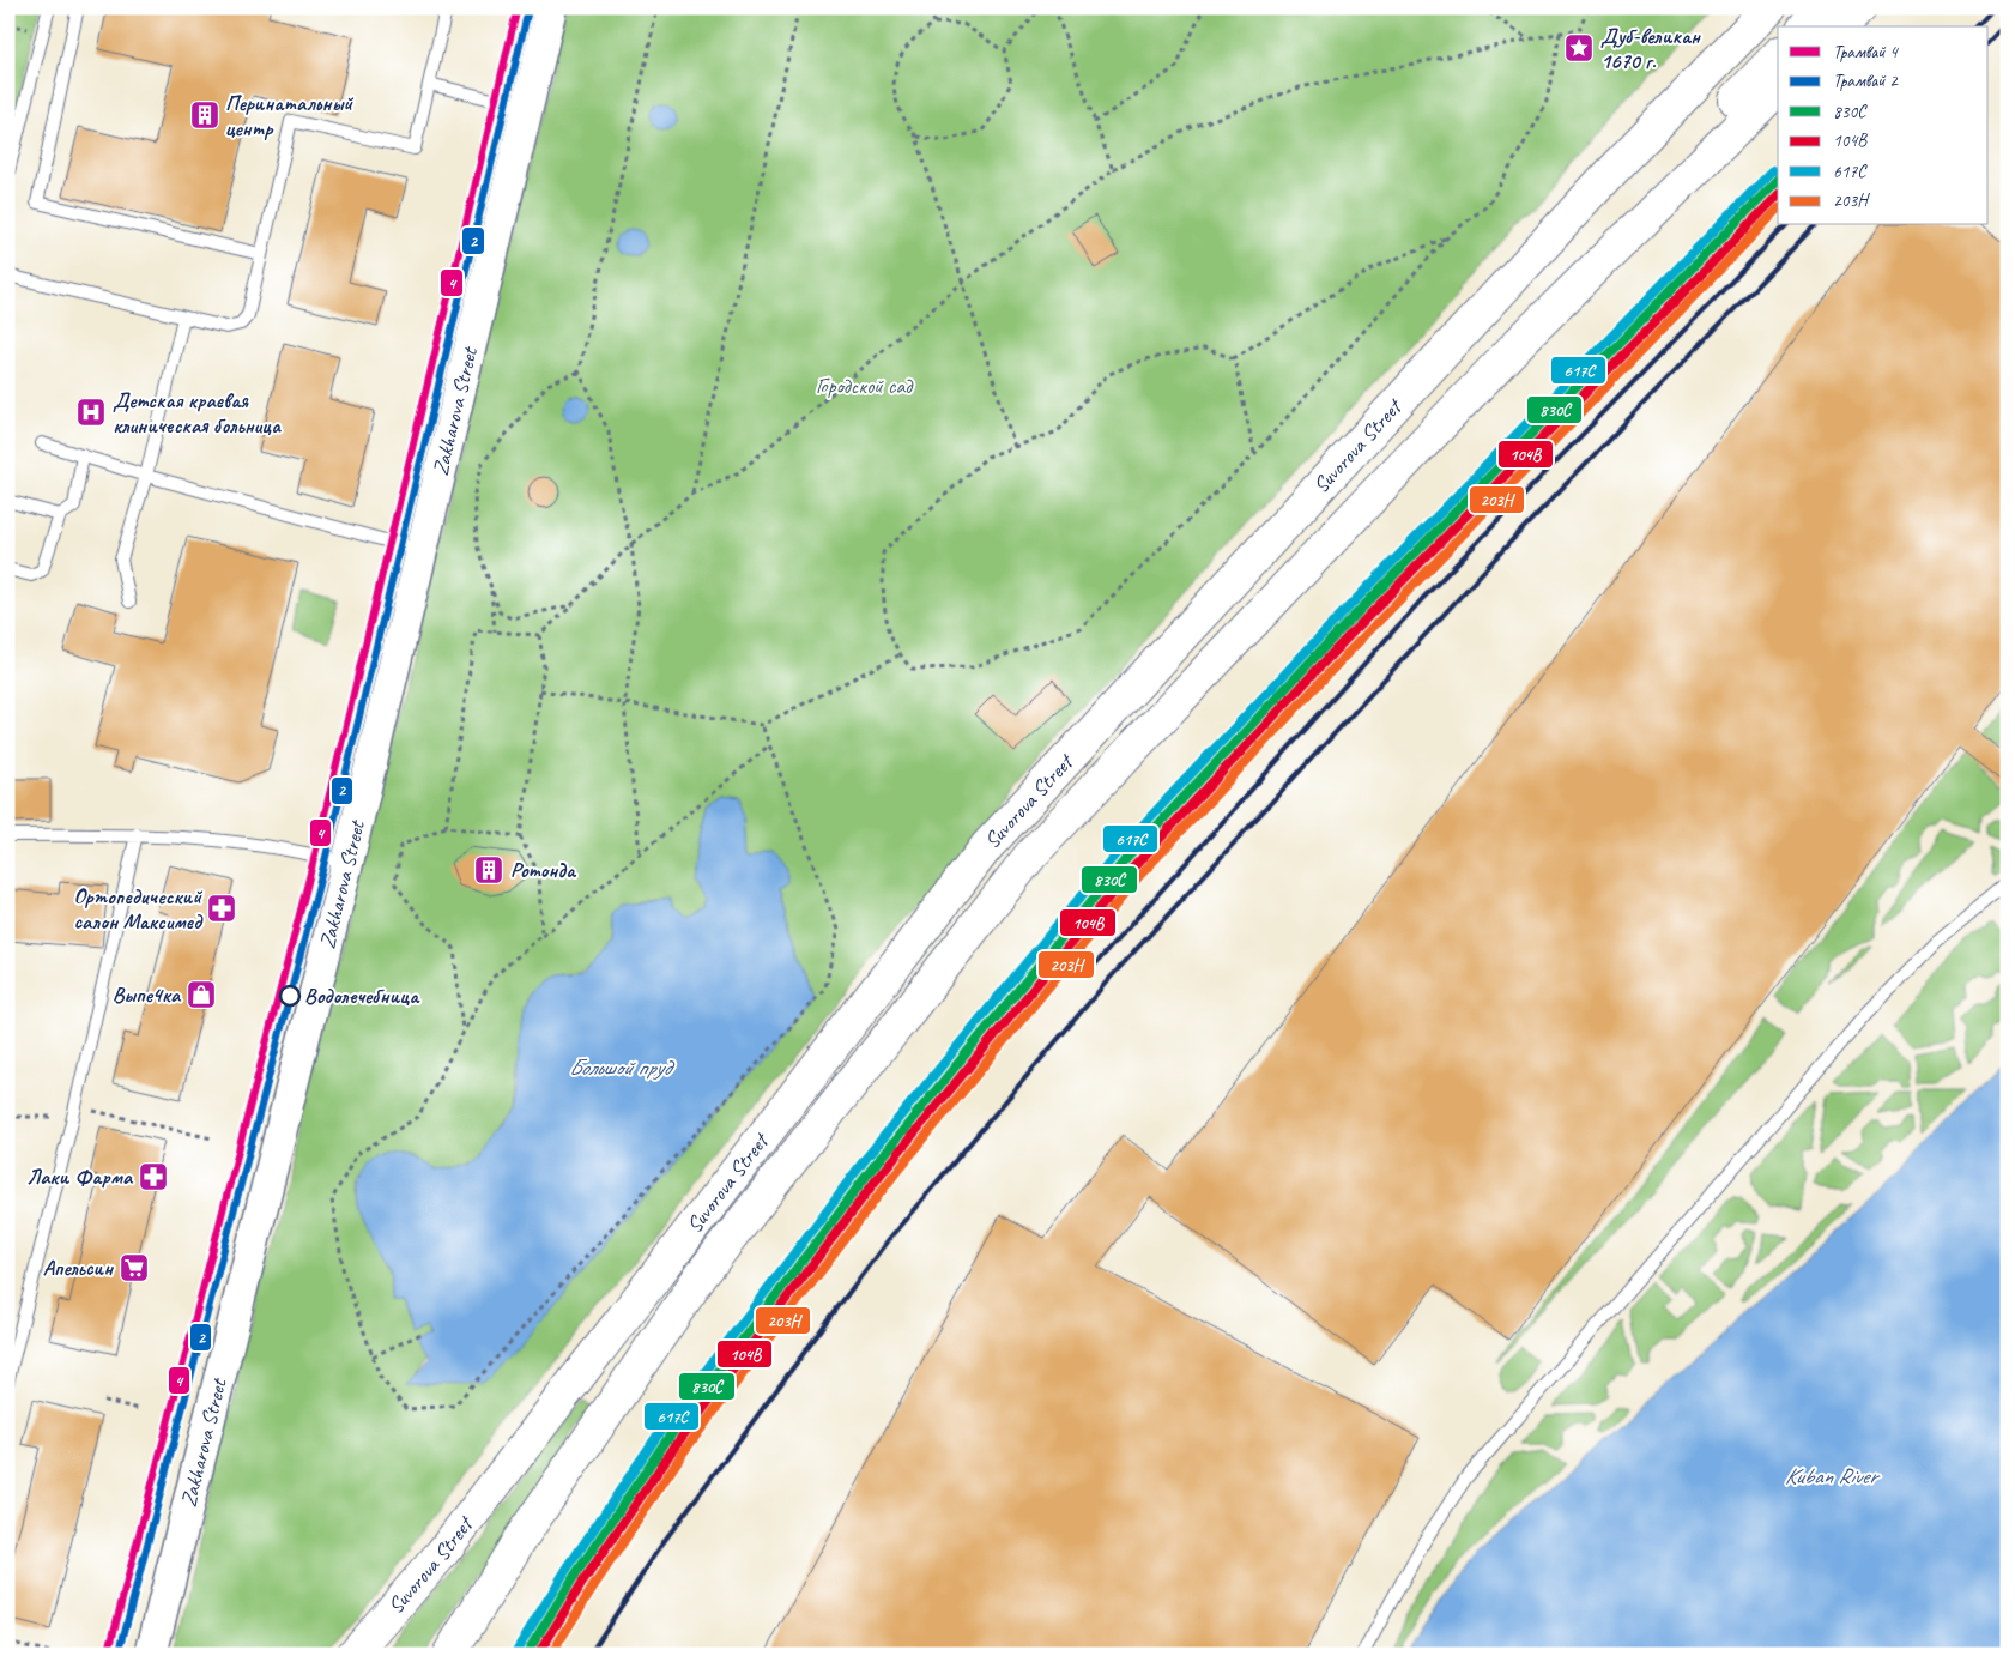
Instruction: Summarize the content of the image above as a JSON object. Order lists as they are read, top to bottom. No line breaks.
{"streets":{"main road":["Suvorova Street"],"street":["Zakharova Street"]},"water":["Большой пруд","Kuban River"],"parks":["Городской сад"],"places":{"place":["Дуб-великан 1670 г."],"building":["Перинатальный центр","Ротонда"],"hospital":["Детская краевая клиническая больница"],"pharmacy":["Ортопедический салон Максимед","Лаки Фарма"],"shop":["Выпе4ка"],"other":["Водолечебница"],"supermarket":["Апельсин"]},"lines":["tram line 4","tram line 2","transit line 617C","transit line 830С","transit line 104В","transit line 203Н"],"legend":["Трамвай 4","Трамвай 2","830С","104В","617C","203Н"]}
